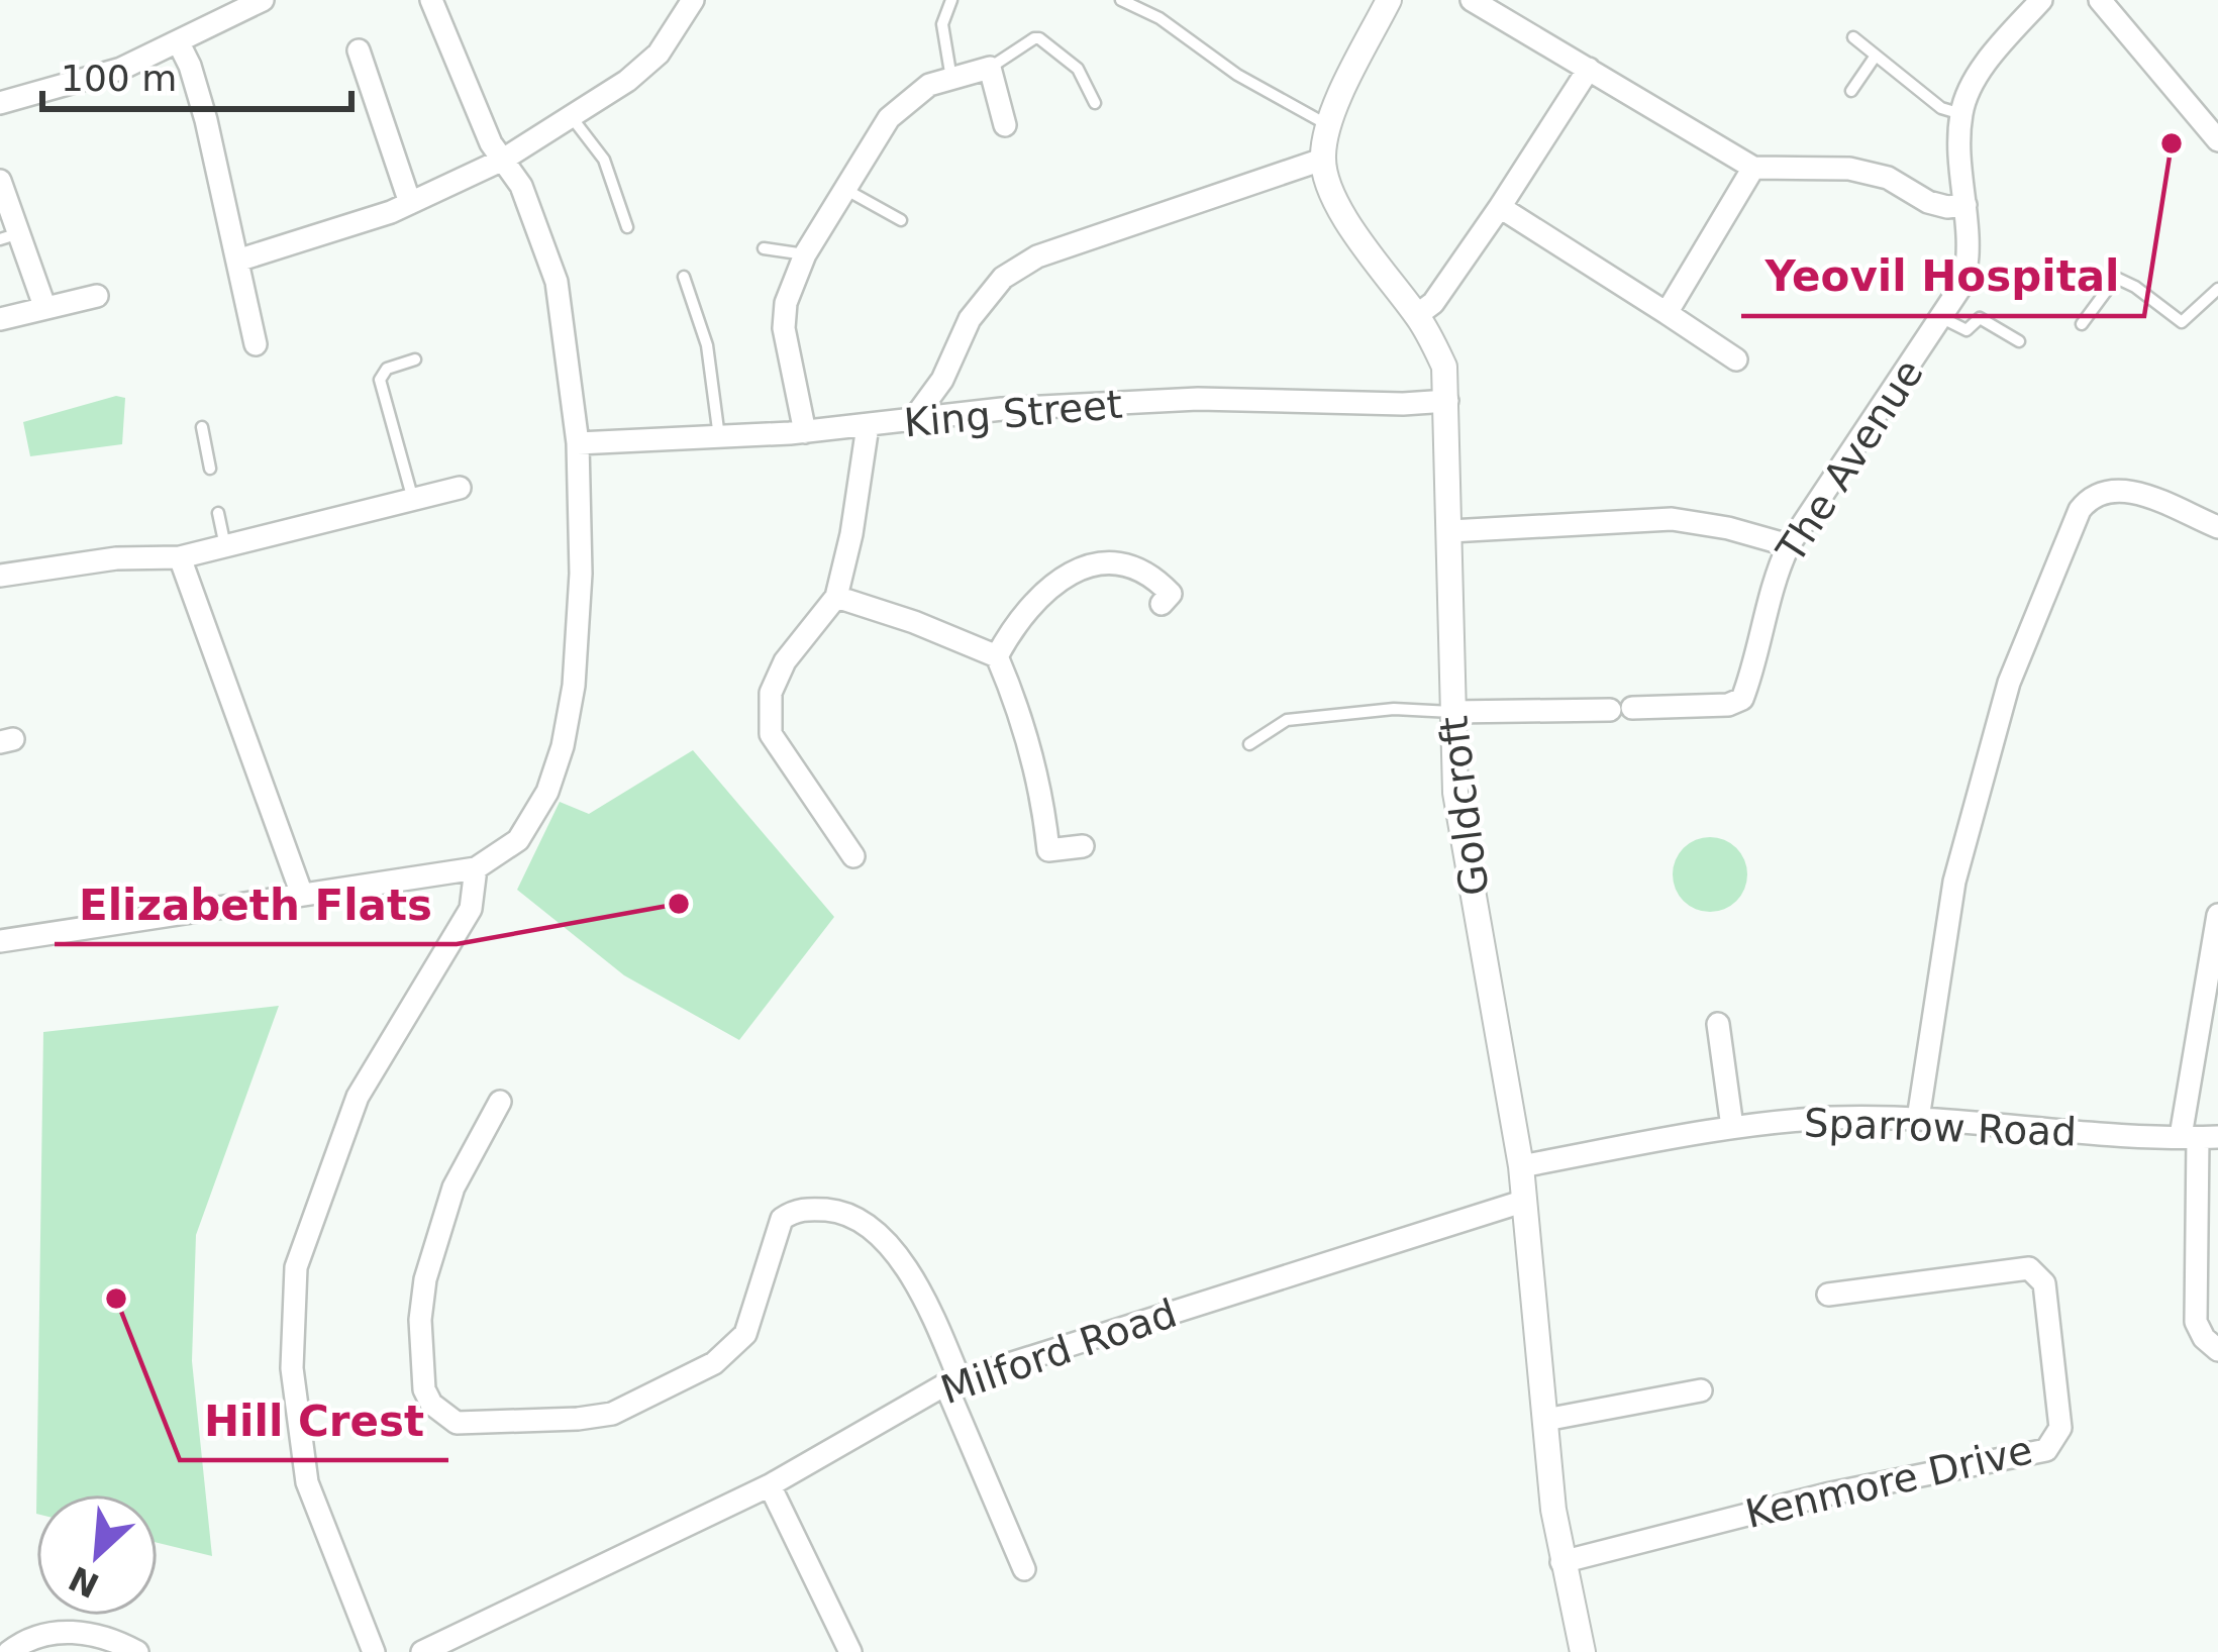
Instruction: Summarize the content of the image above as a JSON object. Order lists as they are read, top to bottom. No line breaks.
{"streets":{"street":["King Street","The Avenue","Goldcroft","Sparrow Road","Milford Road","Kenmore Drive"]},"crossings":[["King Street","Goldcroft"],["The Avenue","Goldcroft"],["Goldcroft","Sparrow Road"],["Goldcroft","Milford Road"],["Goldcroft","Kenmore Drive"]],"places":["Yeovil Hospital","Elizabeth Flats","Hill Crest"],"scale_bar":"100 m","north":"bottom left"}
